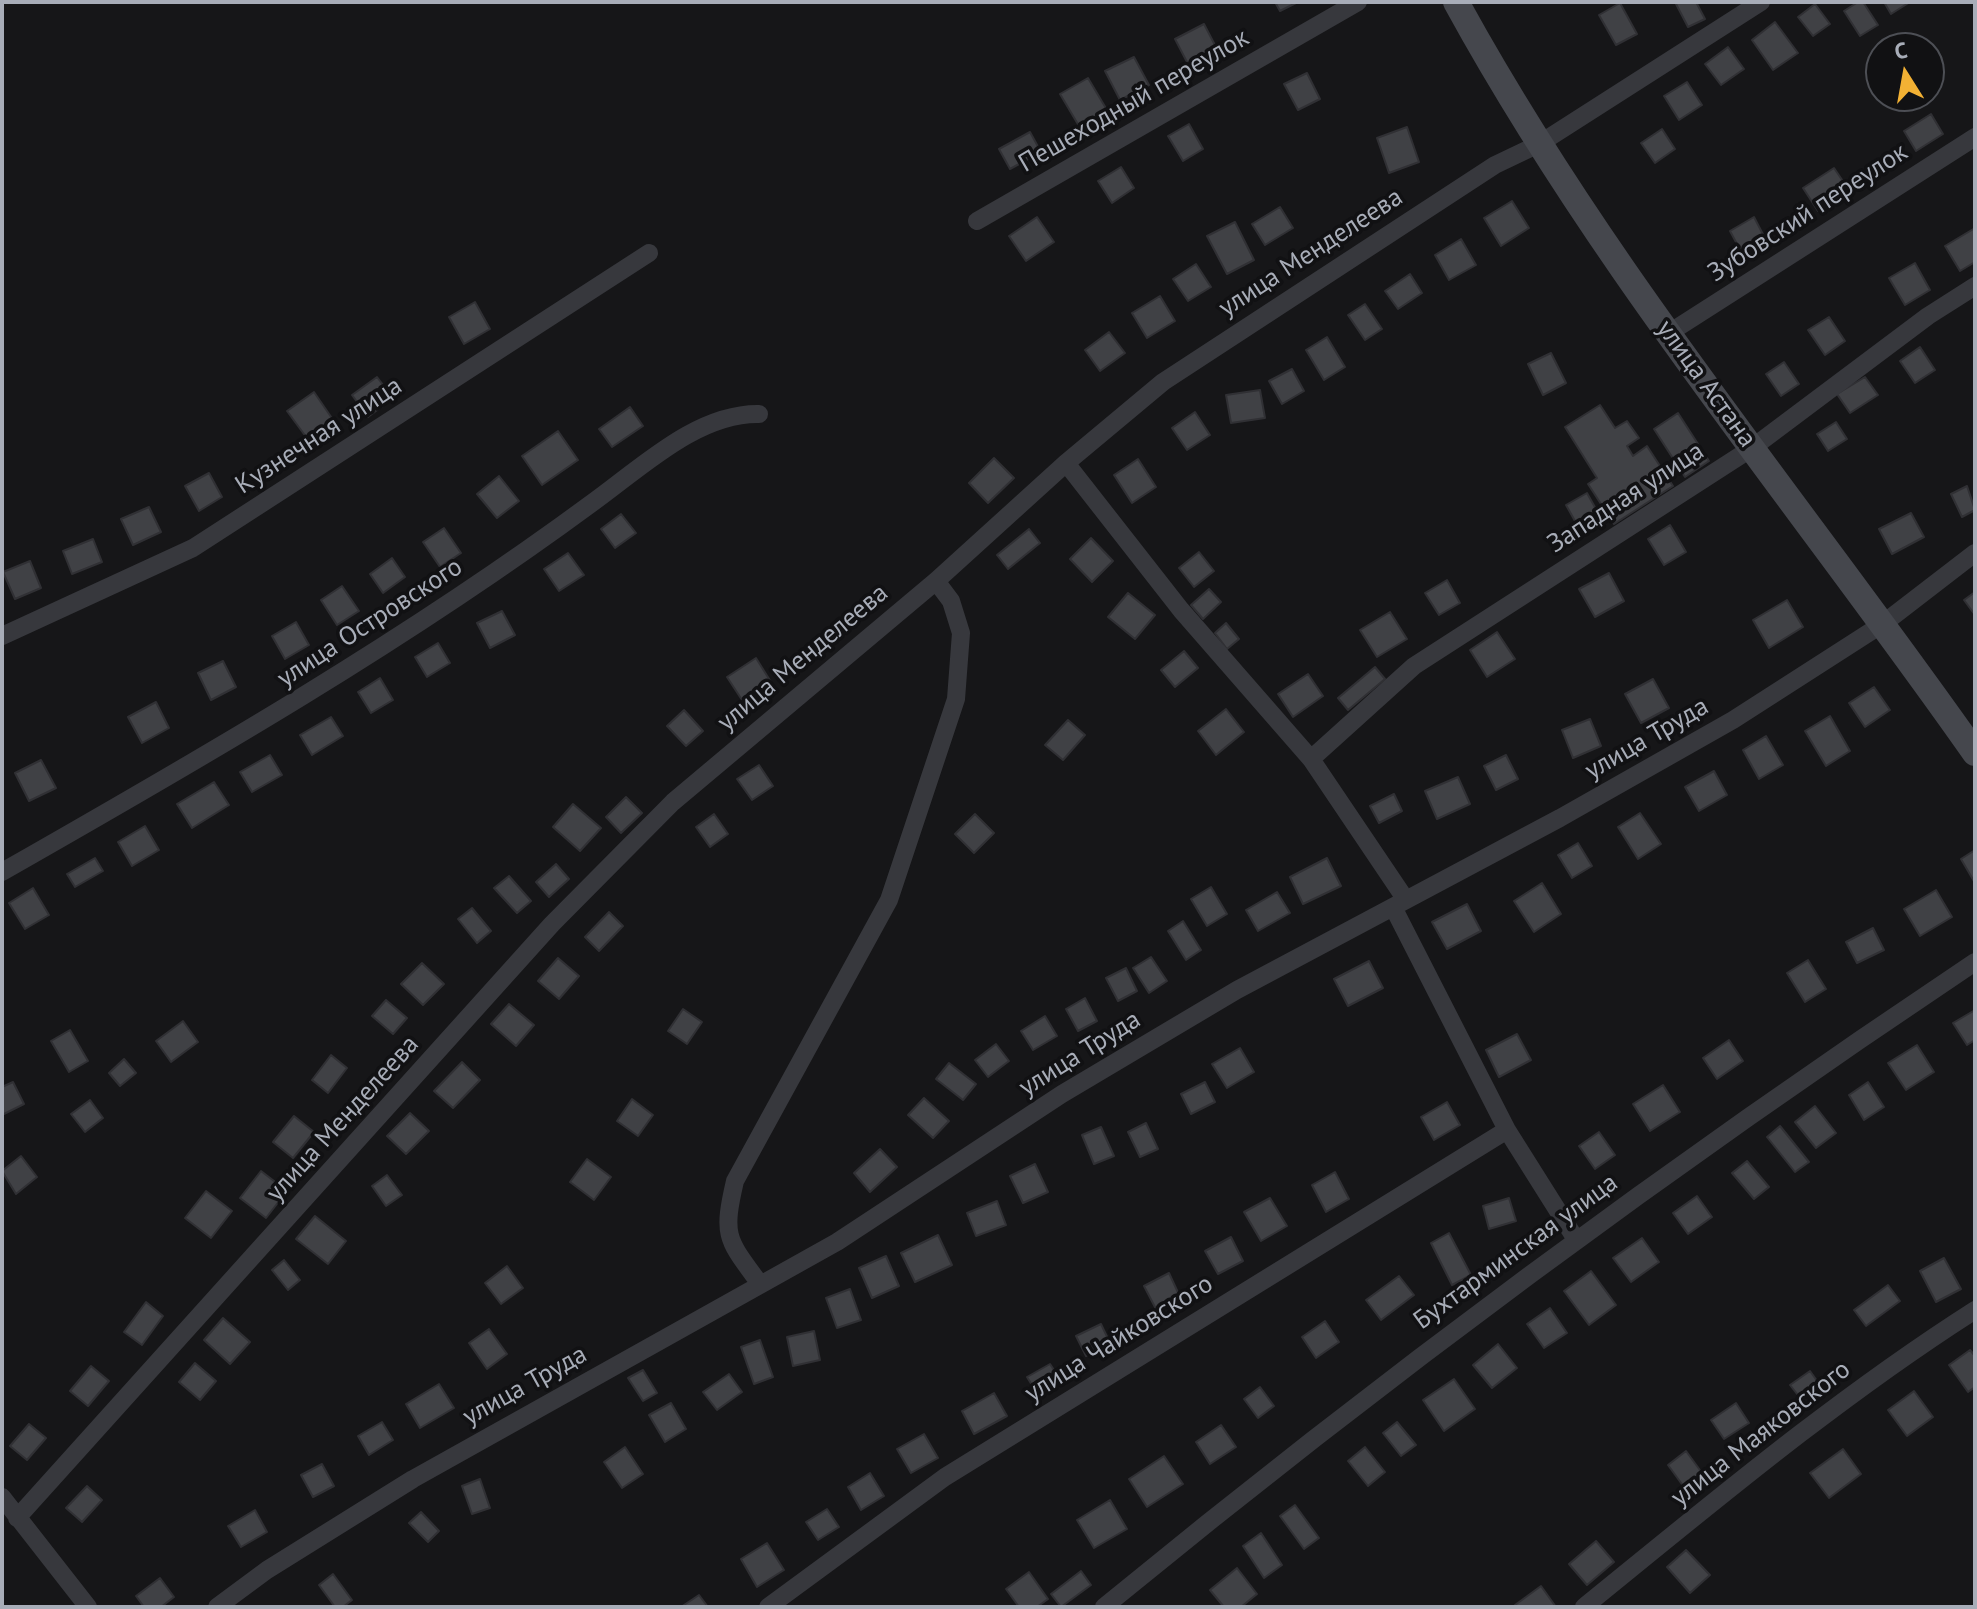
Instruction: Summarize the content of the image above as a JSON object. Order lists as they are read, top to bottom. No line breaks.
{"streets":{"street":["Пешеходный переулок","Зубовский переулок","улица Менделеева","улица Астана","Кузнечная улица","Западная улица","улица Островского","улица Труда","Бухтарминская улица","улица Чайковского","улица Маяковского"]},"crossings":[["Зубовский переулок","улица Астана"],["улица Менделеева","улица Астана"],["улица Астана","Западная улица"],["улица Астана","улица Труда"]],"north":"top"}
